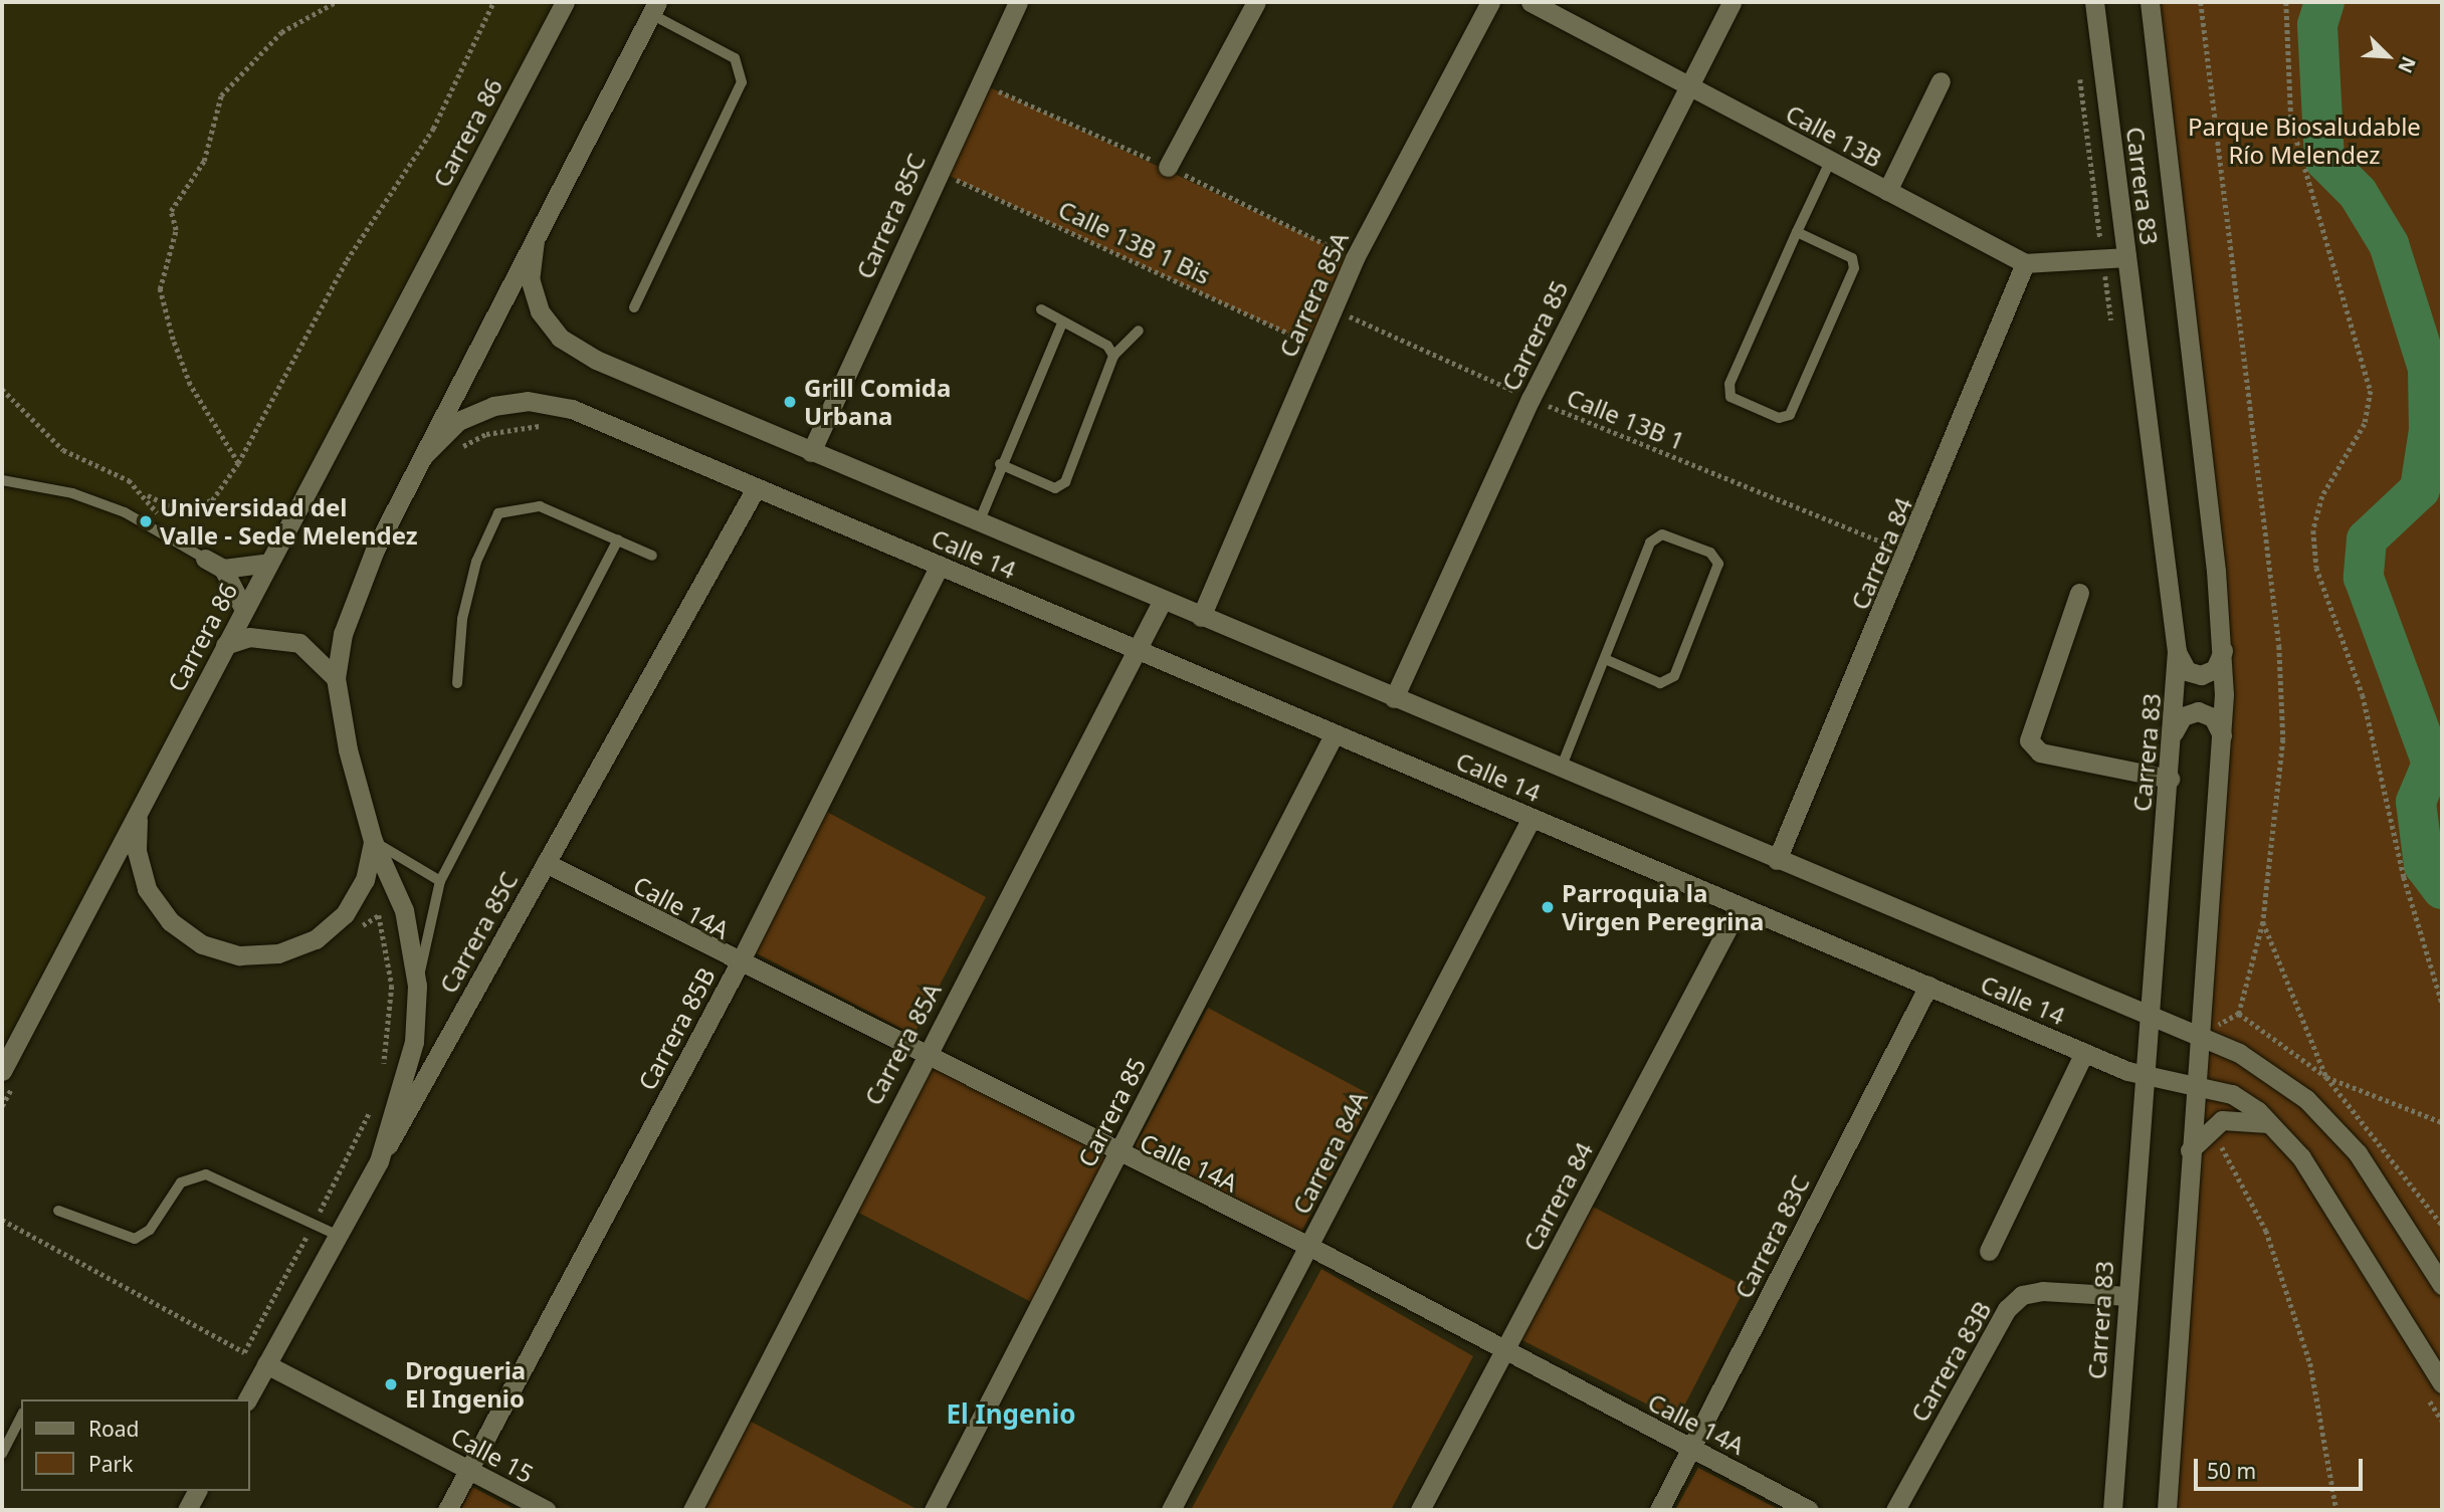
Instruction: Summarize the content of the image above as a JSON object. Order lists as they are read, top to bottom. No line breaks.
{"streets":{"street":["Carrera 86","Calle 13B","Carrera 83","Carrera 85C","Carrera 85A","Carrera 85","Calle 14","Carrera 84","Calle 14A","Carrera 85B","Carrera 84A","Carrera 83C","Carrera 83B","Calle 15"],"path":["Calle 13B 1 Bis","Calle 13B 1"]},"crossings":[["Calle 13B","Carrera 85"],["Calle 13B","Carrera 84"],["Carrera 83","Calle 14"],["Carrera 83","Carrera 83B"],["Carrera 85C","Calle 13B 1 Bis"],["Carrera 85C","Calle 14"],["Carrera 85C","Calle 14A"],["Carrera 85C","Calle 15"],["Calle 13B 1 Bis","Carrera 85A"],["Carrera 85A","Calle 13B 1"],["Carrera 85A","Calle 14"],["Carrera 85A","Calle 14A"],["Carrera 85","Calle 13B 1"],["Carrera 85","Calle 14"],["Carrera 85","Calle 14A"],["Calle 13B 1","Carrera 84"],["Calle 14","Carrera 84"],["Calle 14","Carrera 85B"],["Calle 14","Carrera 84A"],["Calle 14","Carrera 83C"],["Carrera 84","Calle 14A"],["Calle 14A","Carrera 85B"],["Calle 14A","Carrera 84A"],["Calle 14A","Carrera 83C"],["Carrera 85B","Calle 15"]],"districts":["El Ingenio"],"parks":["Parque Biosaludable Río Melendez"],"places":["Grill Comida Urbana","Universidad del Valle - Sede Melendez","Parroquia la Virgen Peregrina","Drogueria El Ingenio"],"legend":["Road","Park"],"scale_bar":"50 m","north":"bottom right"}
